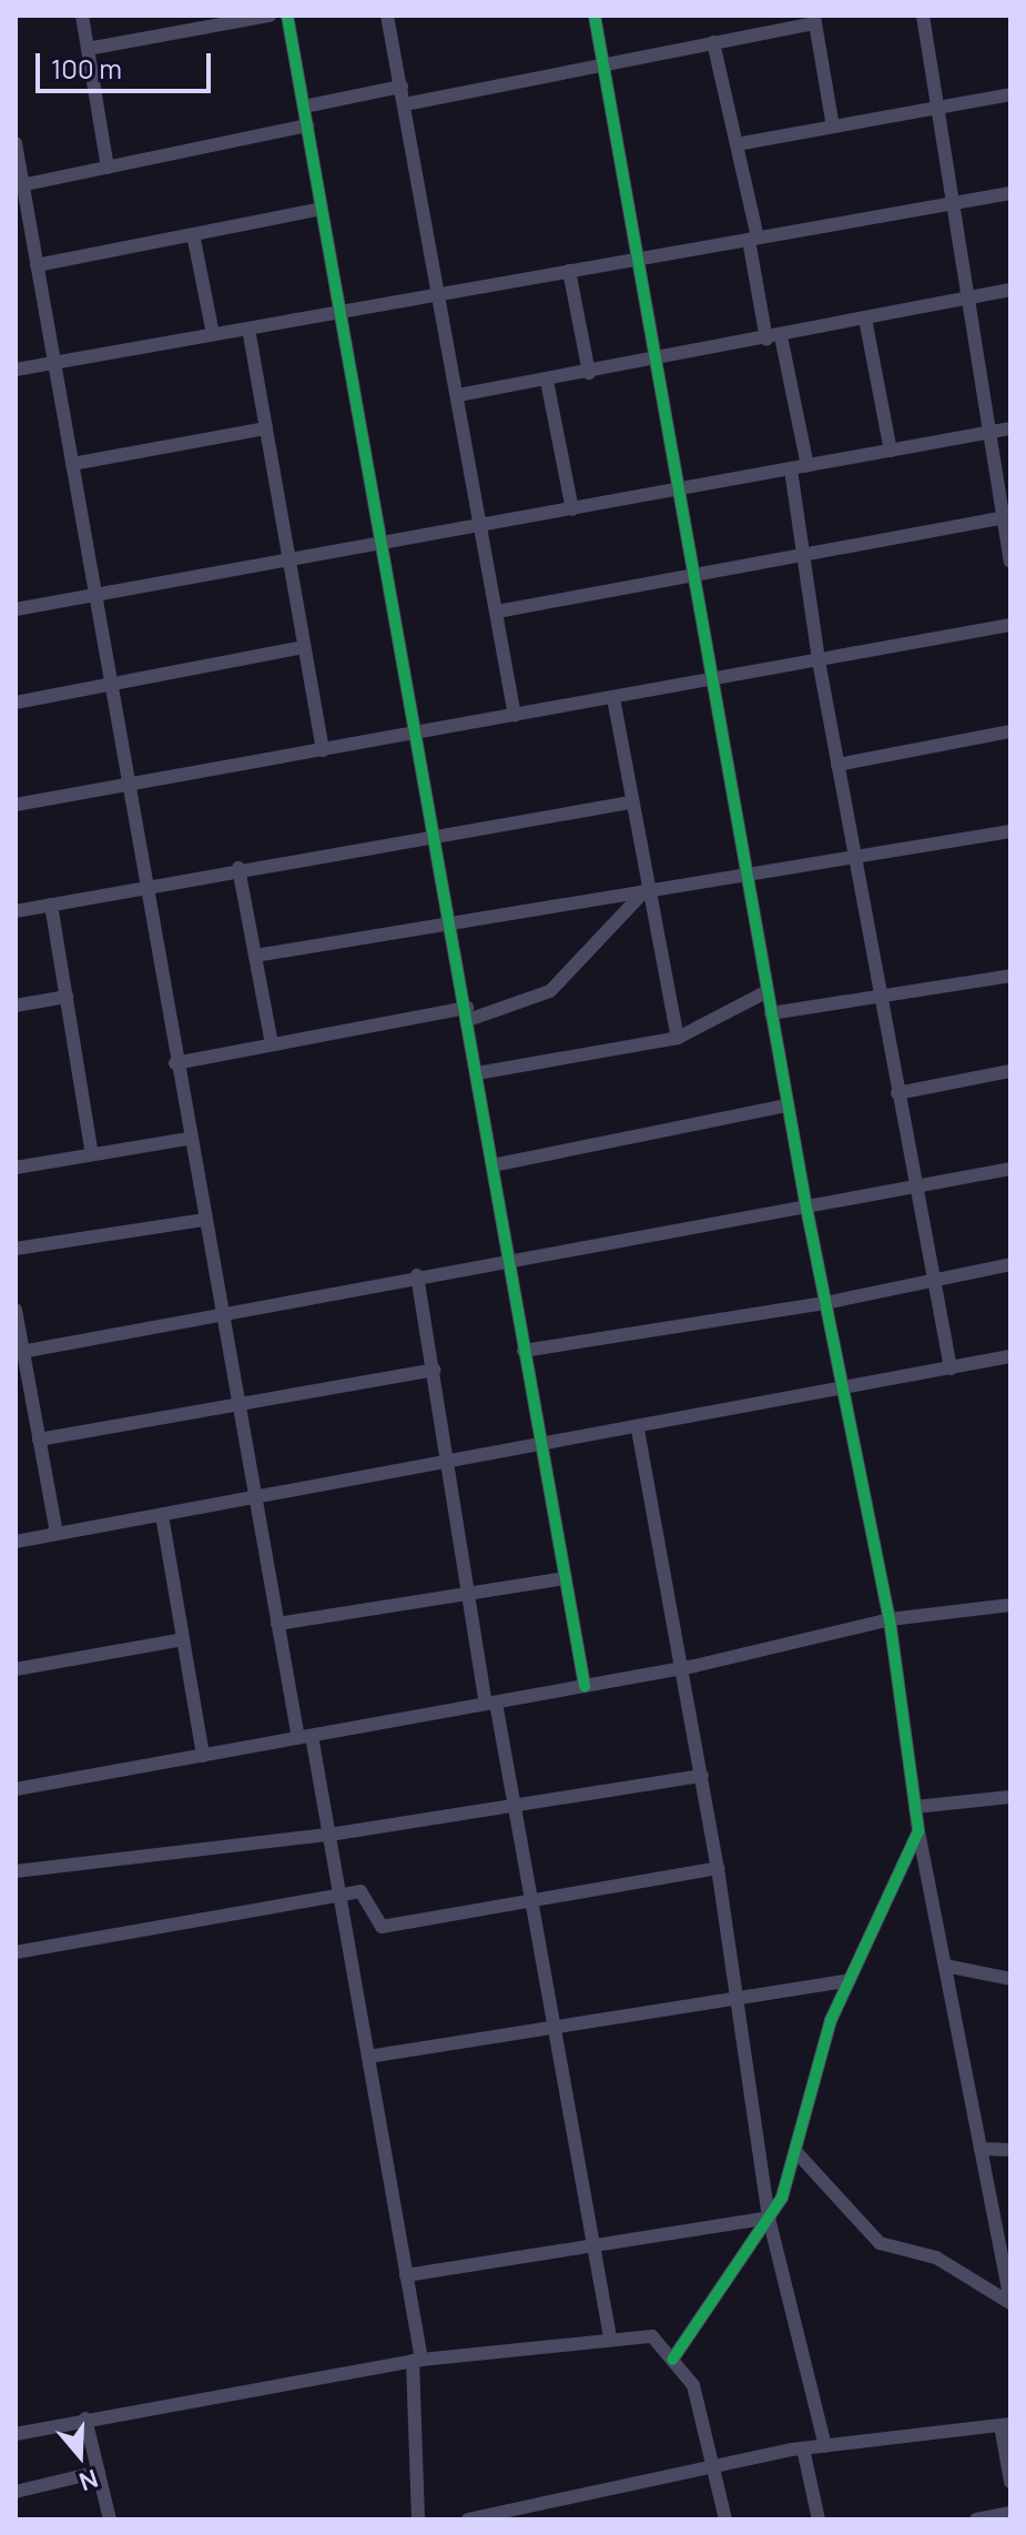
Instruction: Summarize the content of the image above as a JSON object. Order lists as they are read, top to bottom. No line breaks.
{"scale_bar":"100 m","north":"bottom"}
